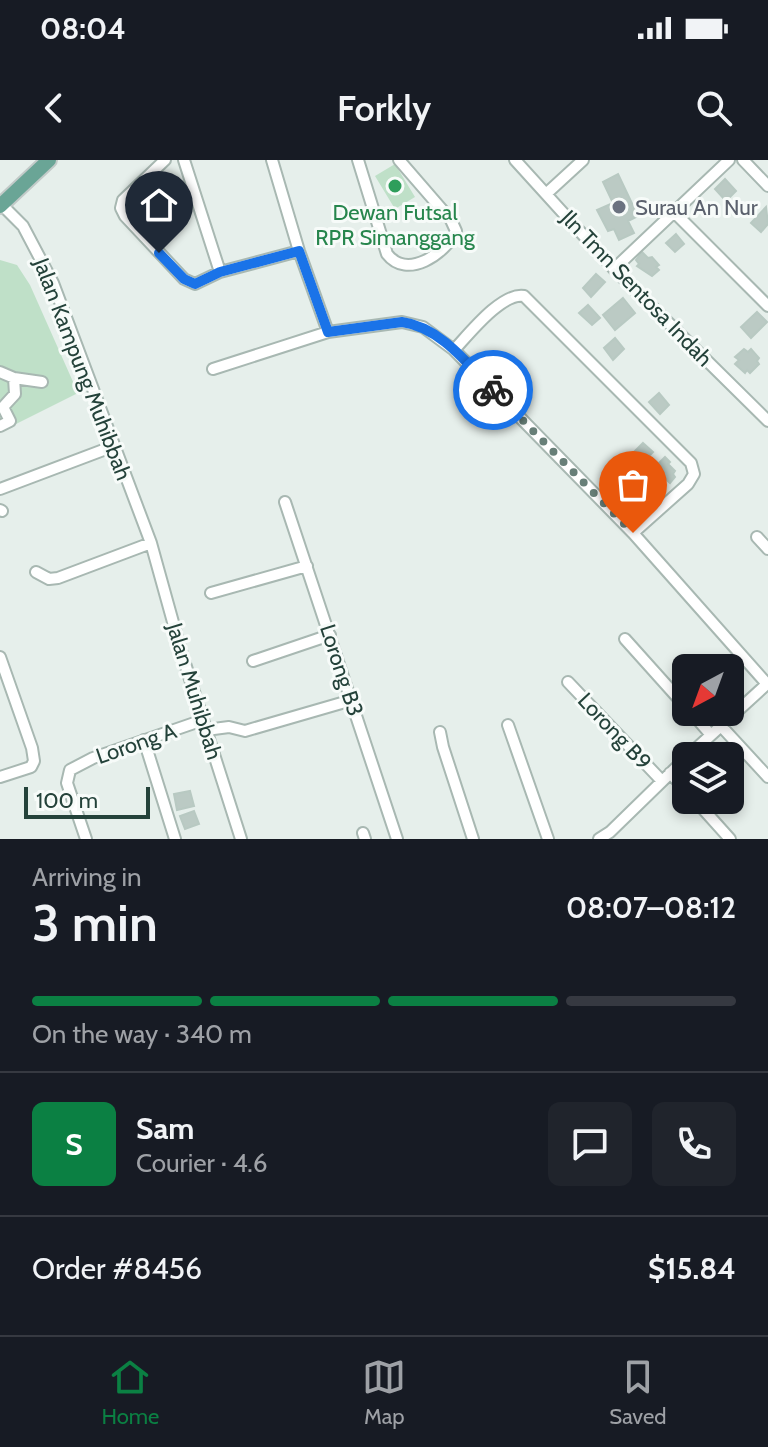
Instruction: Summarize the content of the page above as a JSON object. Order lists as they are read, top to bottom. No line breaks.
{"streets":{"street":["Jln Tmn Sentosa Indah","Jalan Kampung Muhibbah","Lorong B3","Jalan Muhibbah","Lorong B9","Lorong A"]},"crossings":[["Jalan Kampung Muhibbah","Jalan Muhibbah"],["Jalan Muhibbah","Lorong A"]],"places":["Dewan Futsal RPR Simanggang","Surau An Nur"],"scale_bar":"100 m","north":"bottom left","page":{"status":"08:04","header":"Forkly","scale":"100 m","heading":["3 min","Arriving in","08:07–08:12"],"panel":["Sam","Courier · 4.6","Order #8456","$15.84"],"bar":"On the way · 340 m","round":"S","tabs":["Home","Map","Saved"]}}
